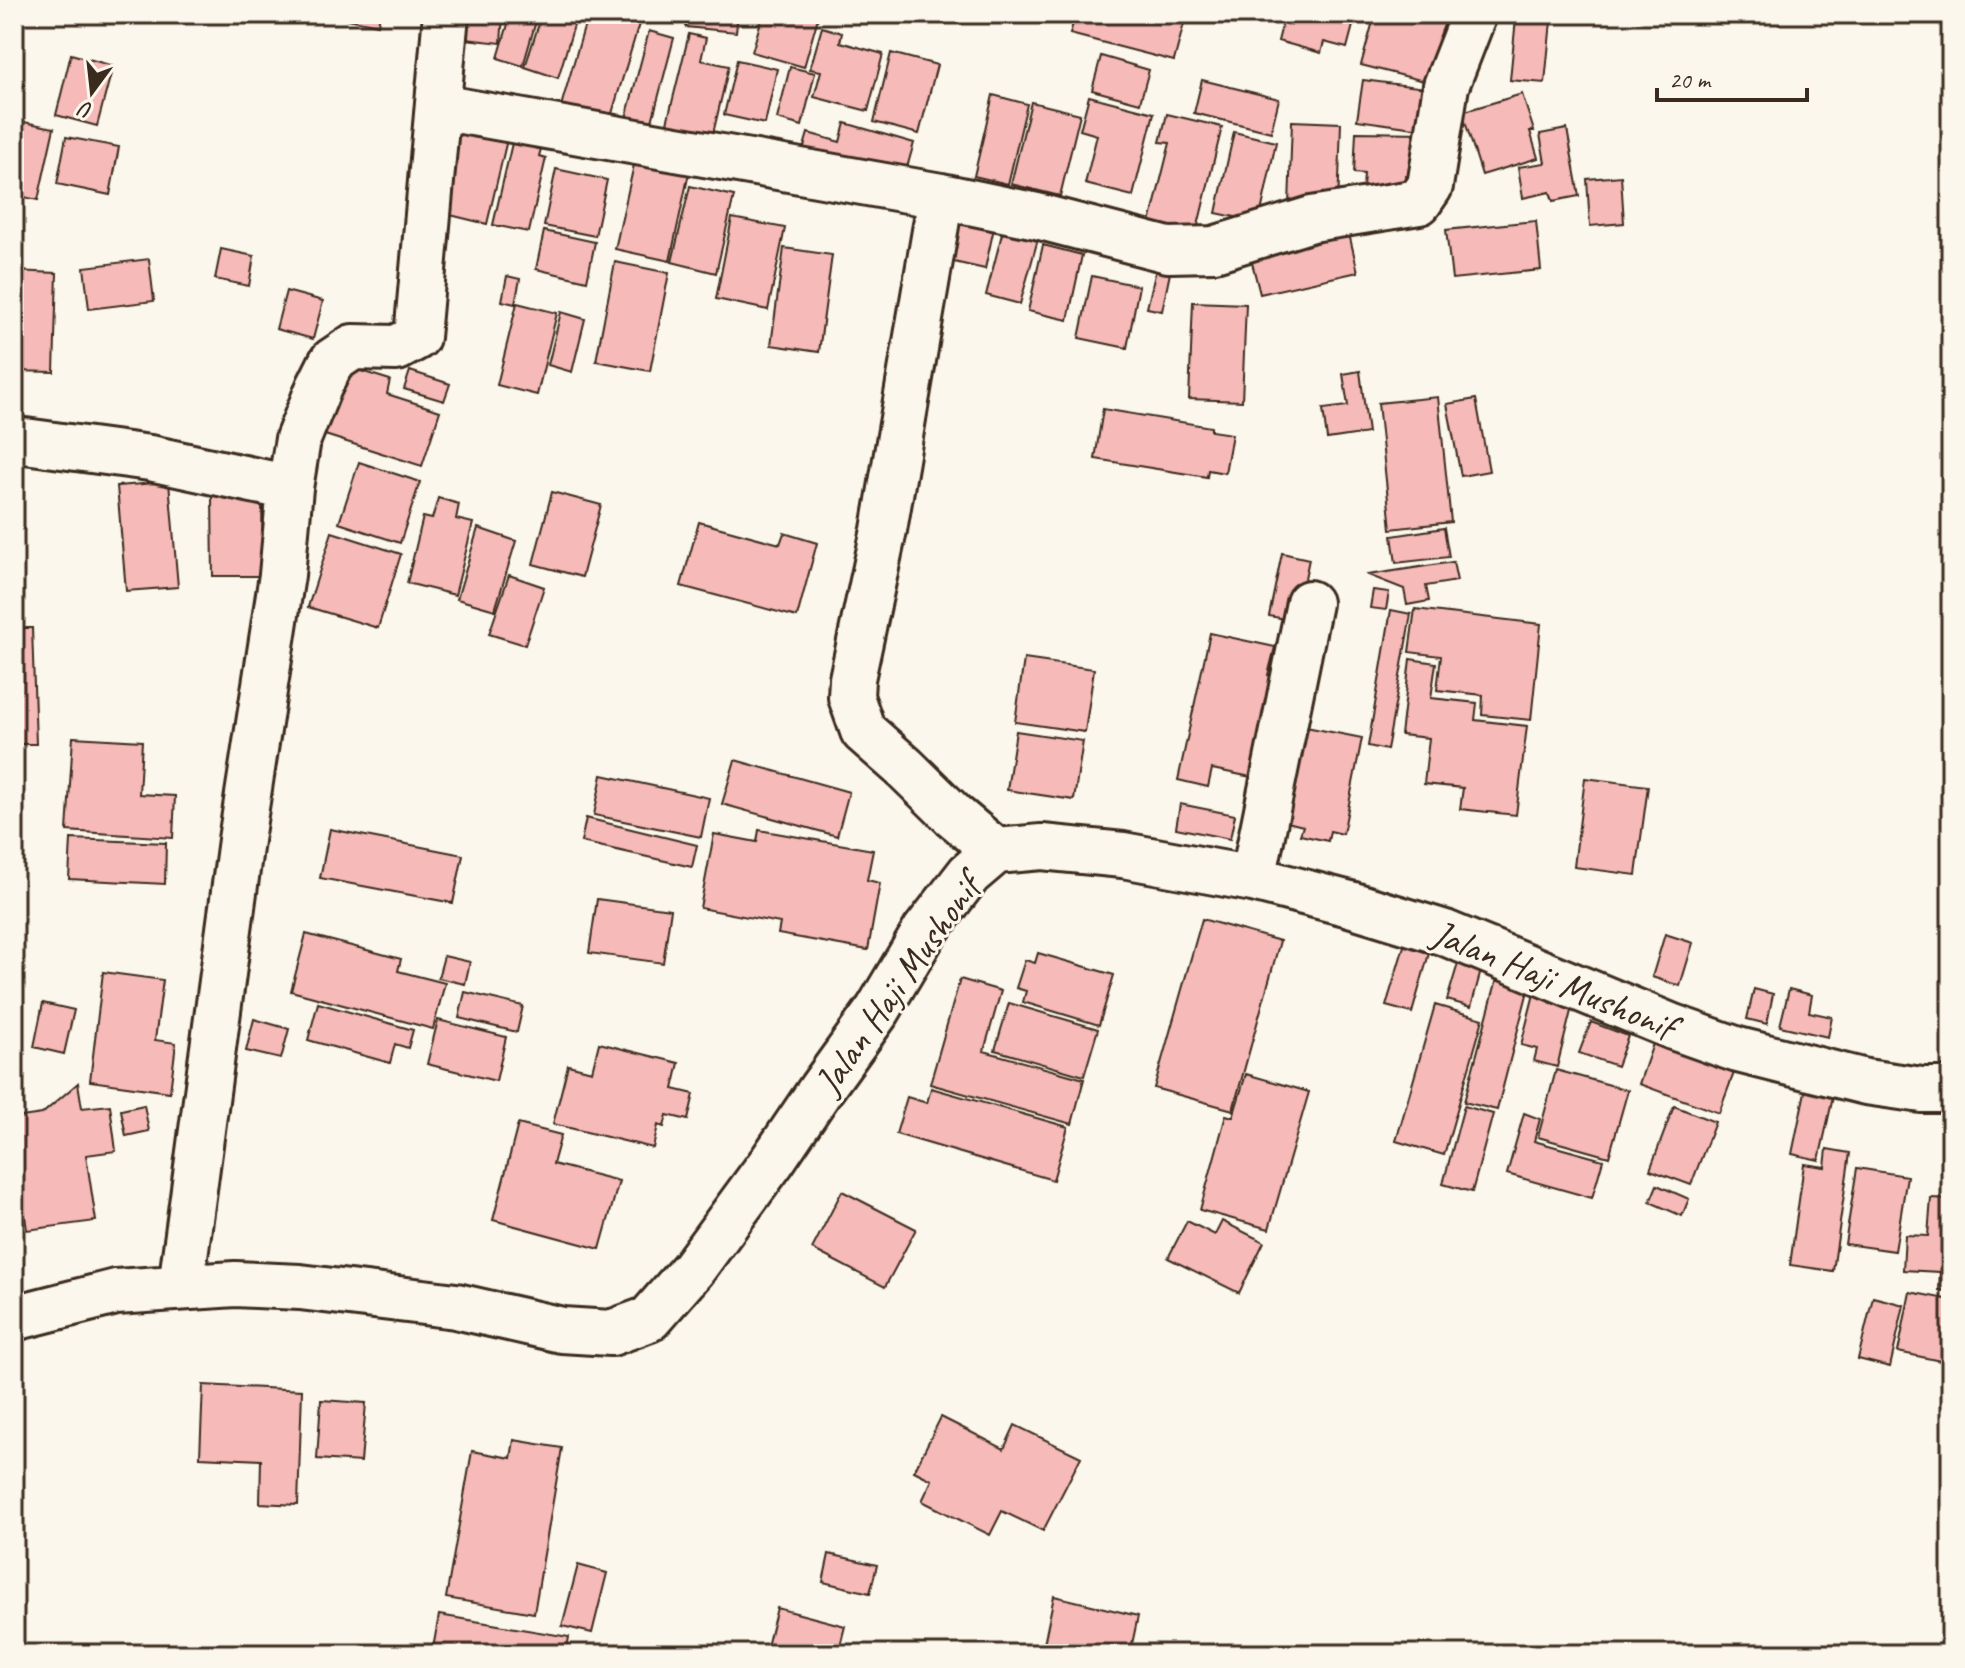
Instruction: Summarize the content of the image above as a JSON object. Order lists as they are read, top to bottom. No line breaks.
{"streets":{"street":["Jalan Haji Mushonif"]},"scale_bar":"20 m","north":"bottom"}
